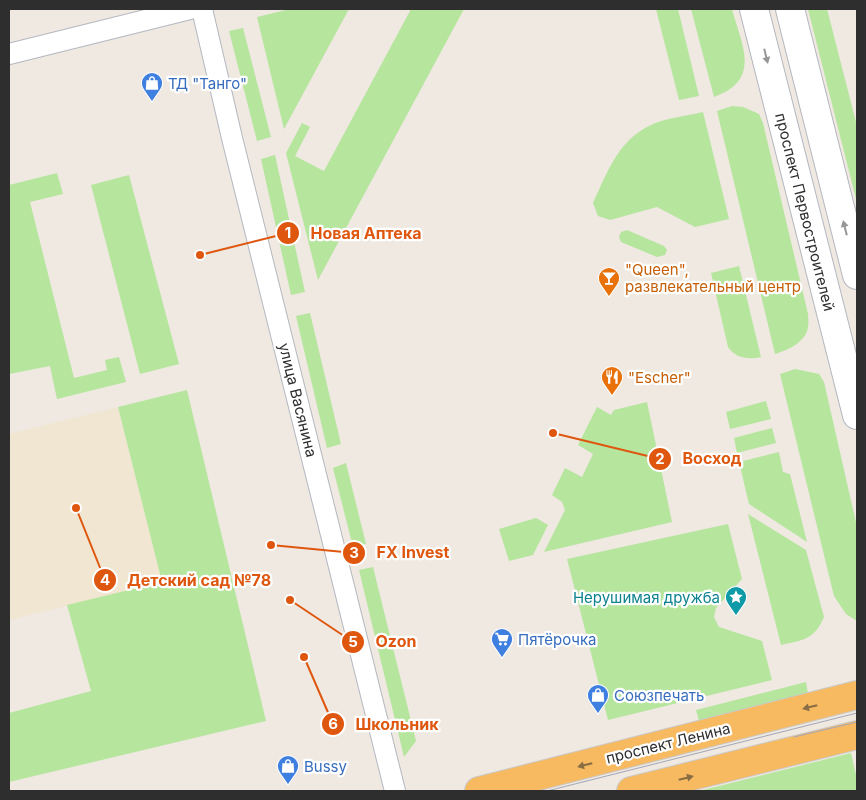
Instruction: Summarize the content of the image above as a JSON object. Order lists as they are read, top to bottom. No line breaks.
{"streets":{"highway":["проспект Ленина"],"main road":["проспект Первостроителей"],"street":["улица Васянина"]},"places":{"shop":["ТД \"Танго\"","Союзпечать","Bussy"],"other":["Новая Аптека","Восход","Детский сад №78","FX Invest","Ozon","Школьник"],"bar":["\"Queen\", развлекательный центр"],"restaurant":["\"Escher\""],"place":["Нерушимая дружба"],"supermarket":["Пятёрочка"]}}
